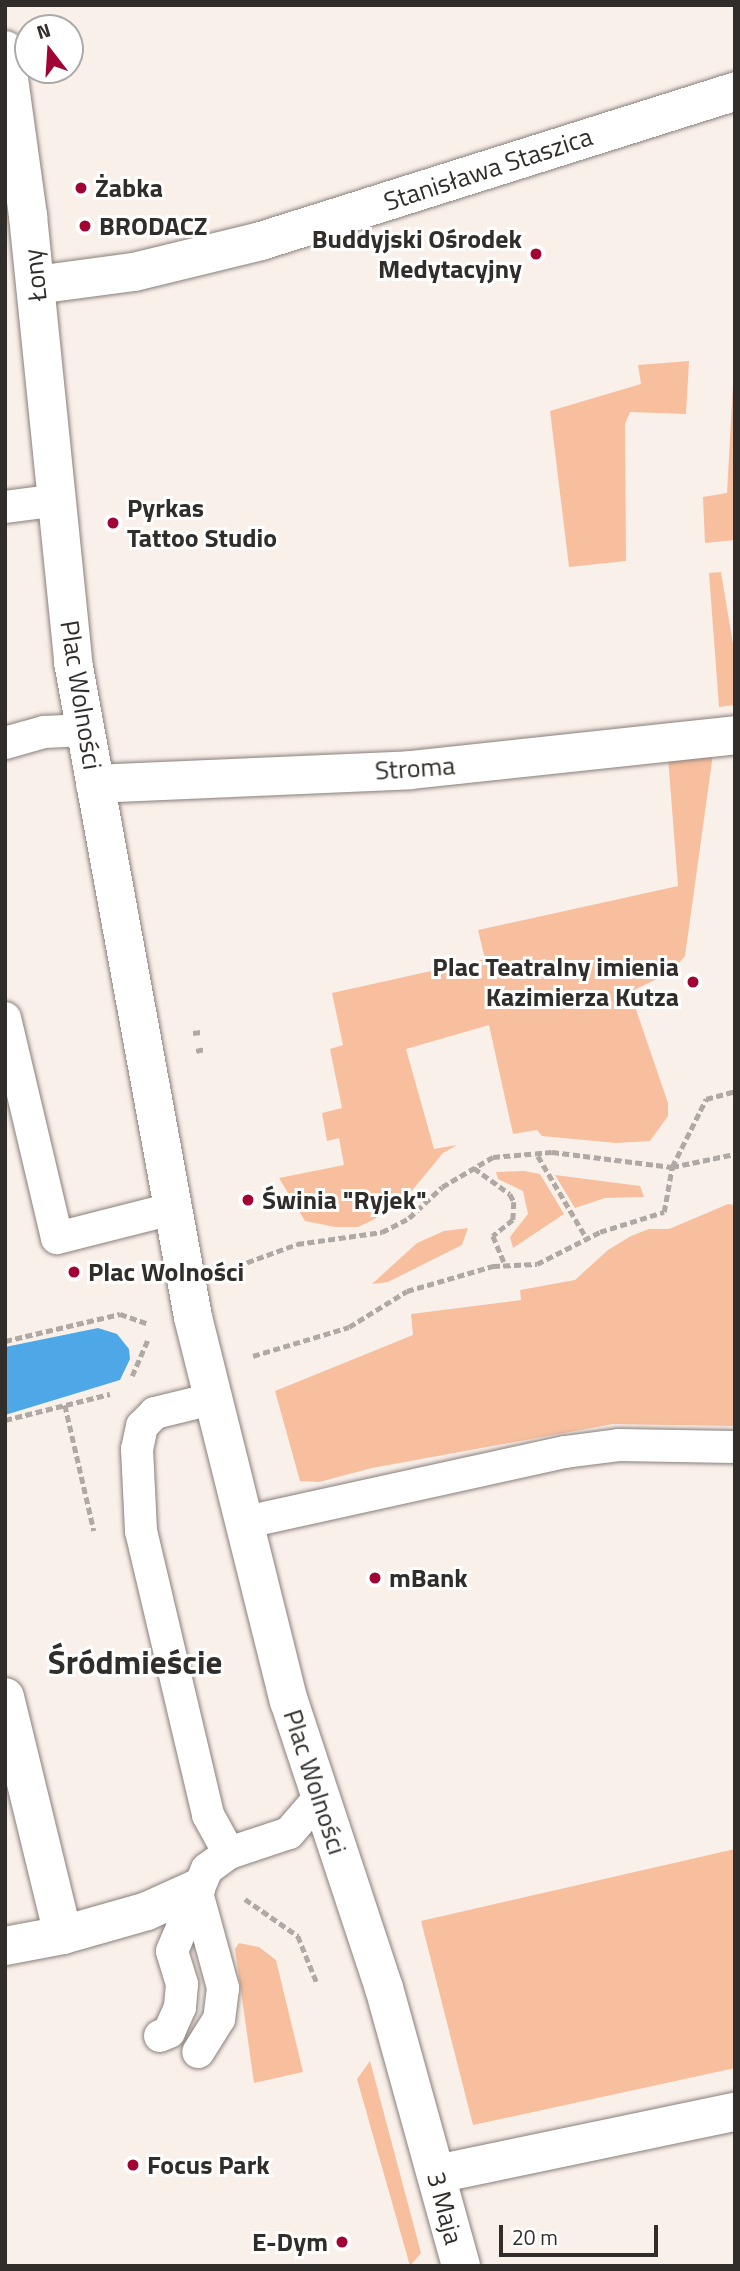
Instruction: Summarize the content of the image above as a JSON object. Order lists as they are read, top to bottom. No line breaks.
{"streets":{"street":["Stanisława Staszica","Łony","Plac Wolności","Stroma","3 Maja"]},"crossings":[["Stanisława Staszica","Łony"],["Łony","Plac Wolności"],["Plac Wolności","Stroma"],["Plac Wolności","3 Maja"]],"districts":["Śródmieście"],"places":["Żabka","BRODACZ","Buddyjski Ośrodek Medytacyjny","Pyrkas Tattoo Studio","Plac Teatralny imienia Kazimierza Kutza","Świnia \"Ryjek\"","Plac Wolności","mBank","Focus Park","E-Dym"],"scale_bar":"20 m","north":"top"}
